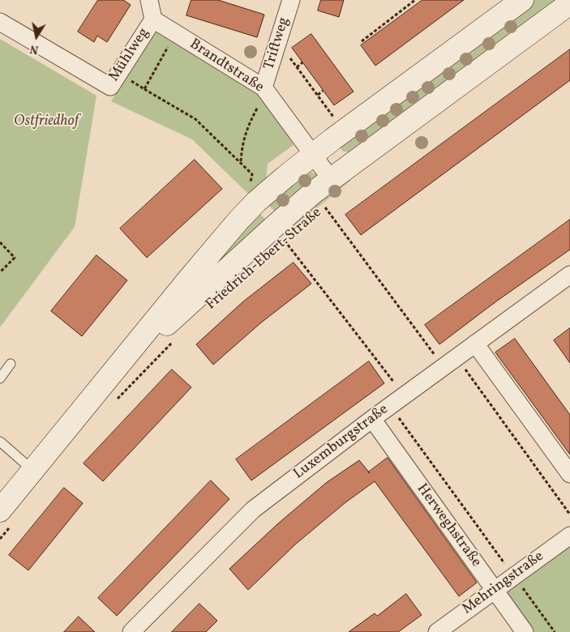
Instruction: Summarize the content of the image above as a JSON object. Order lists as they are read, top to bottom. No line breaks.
{"streets":{"street":["Triftweg","Mühlweg","Brandtstraße","Friedrich-Ebert-Straße","Luxemburgstraße","Herweghstraße","Mehringstraße"]},"crossings":[["Triftweg","Brandtstraße"],["Mühlweg","Brandtstraße"],["Brandtstraße","Friedrich-Ebert-Straße"],["Luxemburgstraße","Herweghstraße"],["Herweghstraße","Mehringstraße"]],"parks":["Ostfriedhof"],"north":"bottom"}
